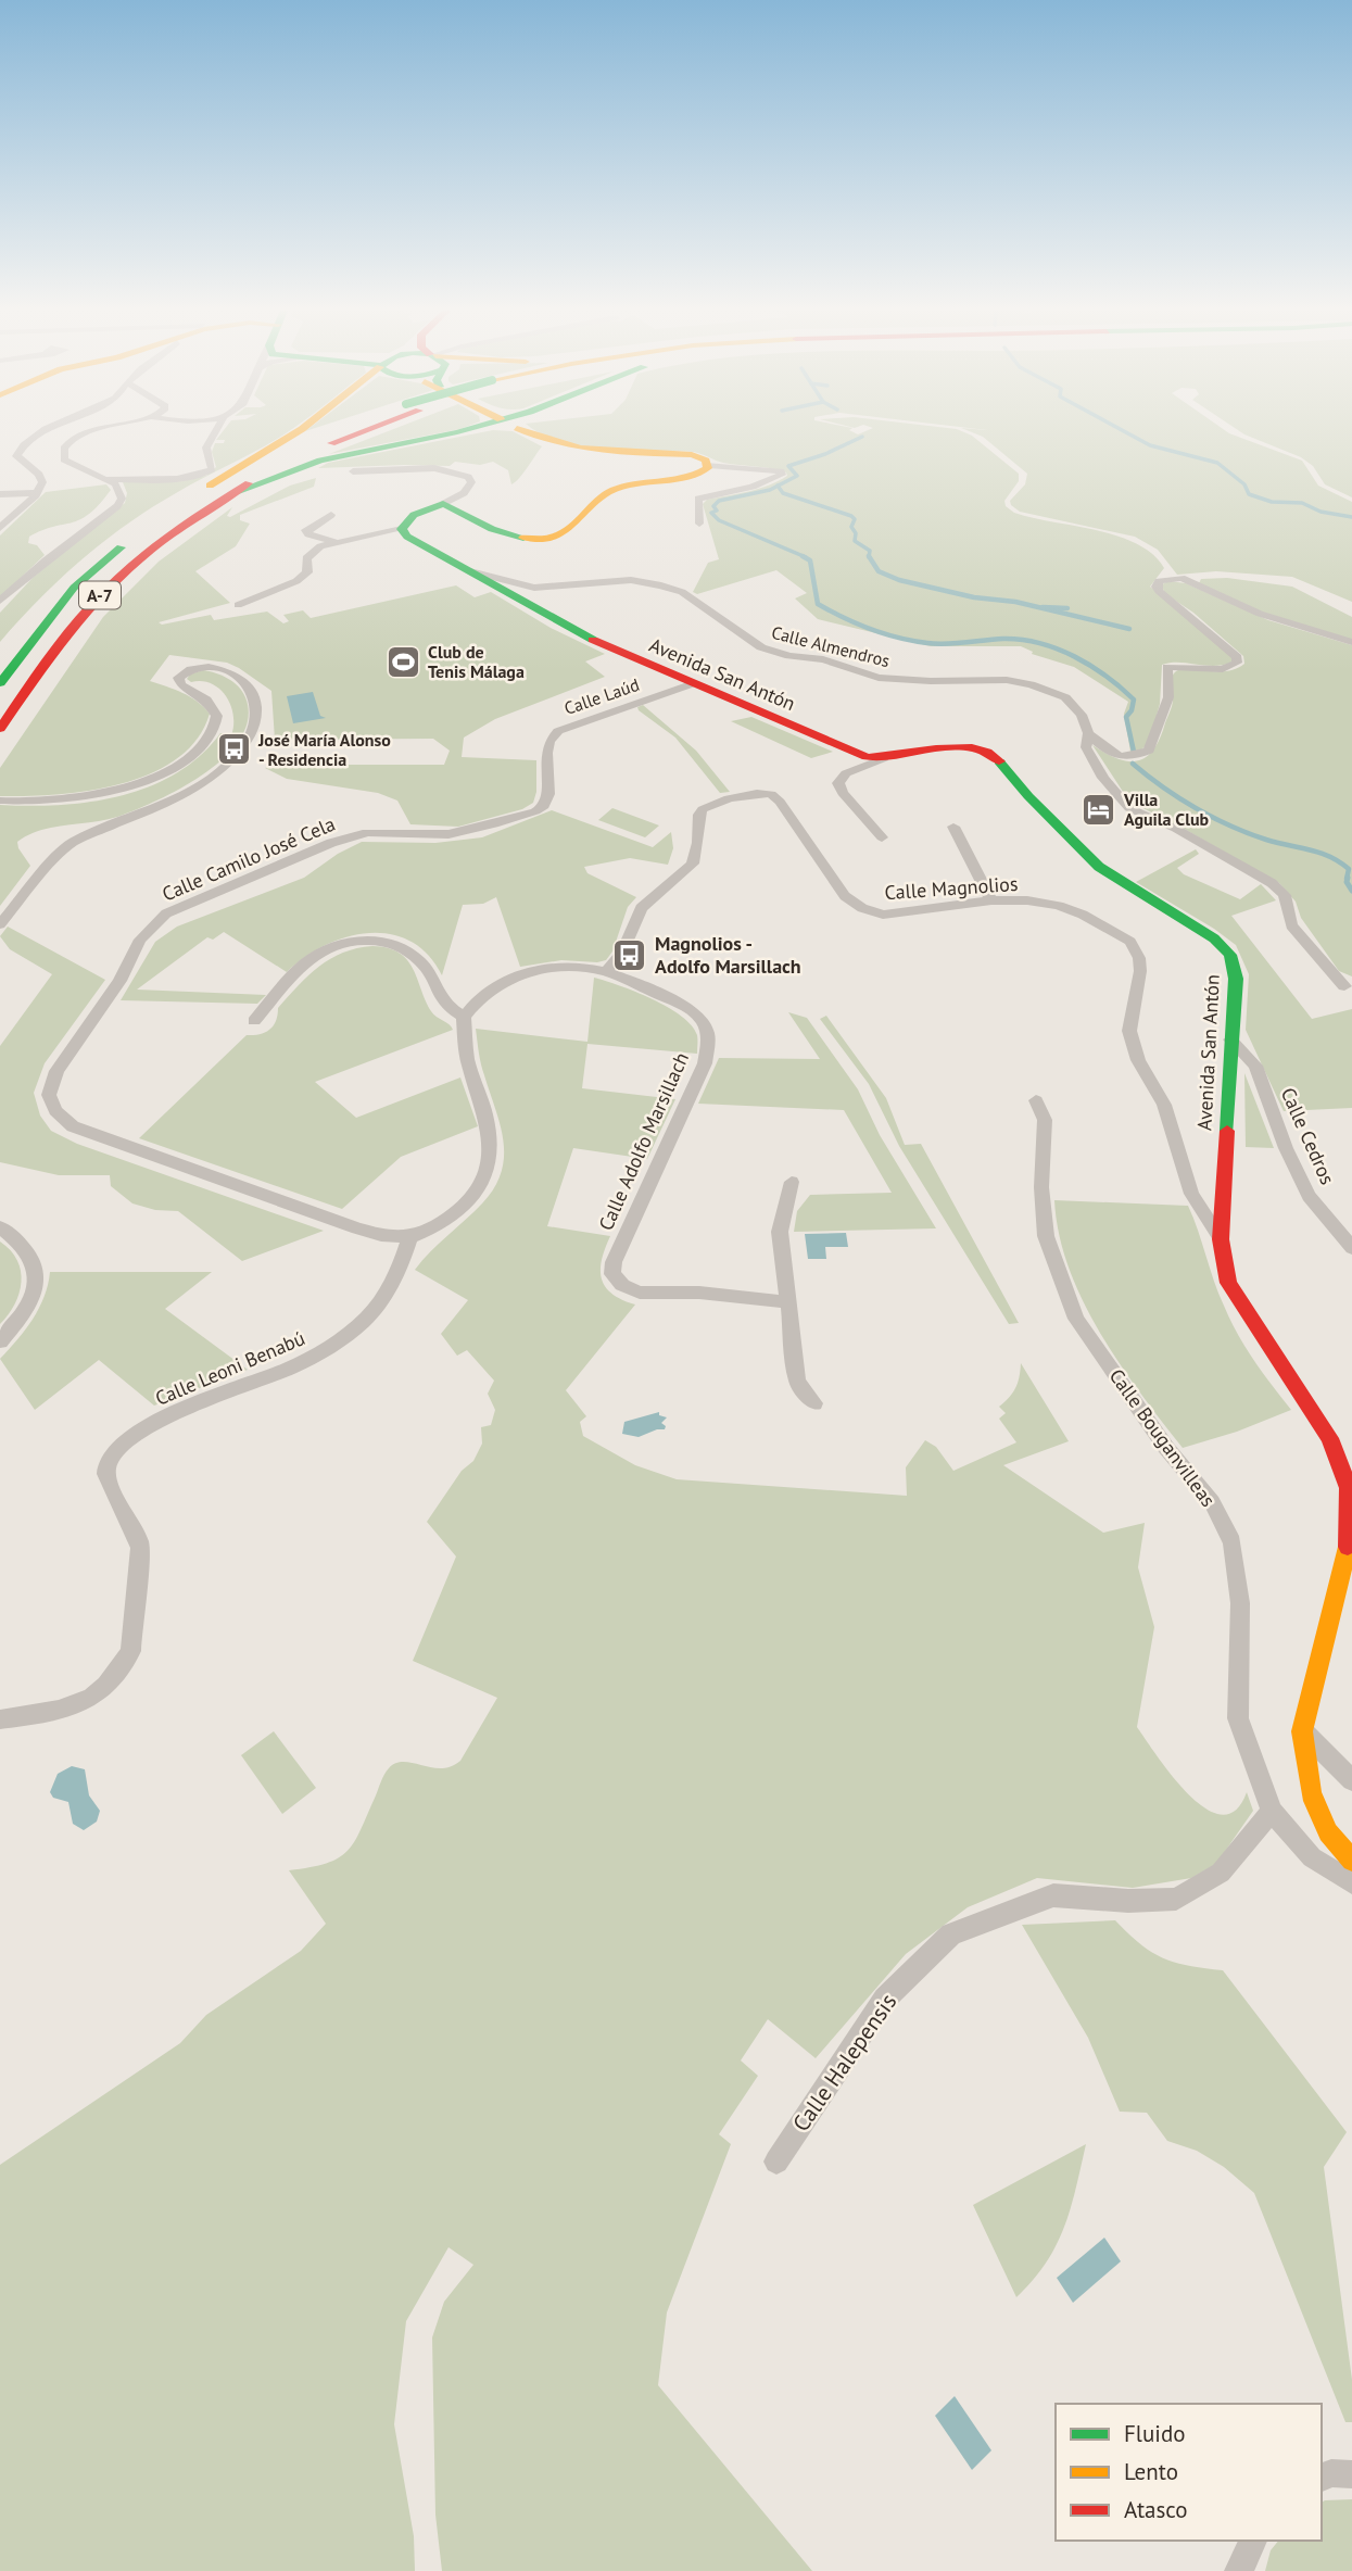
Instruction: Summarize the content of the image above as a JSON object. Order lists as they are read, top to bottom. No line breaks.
{"streets":{"main road":["A-7","Avenida San Antón"],"street":["Calle Almendros","Calle Laúd","Calle Camilo José Cela","Calle Magnolios","Calle Cedros","Calle Adolfo Marsillach","Calle Leoni Benabú","Calle Bouganvilleas","Calle Halepensis"]},"crossings":[["Calle Almendros","Avenida San Antón"],["Avenida San Antón","Calle Laúd"],["Avenida San Antón","Calle Magnolios"],["Avenida San Antón","Calle Cedros"],["Calle Laúd","Calle Camilo José Cela"],["Calle Camilo José Cela","Calle Leoni Benabú"],["Calle Magnolios","Calle Adolfo Marsillach"],["Calle Bouganvilleas","Calle Halepensis"]],"places":{"sports":["Club de Tenis Málaga"],"bus stop":["José María Alonso - Residencia","Magnolios - Adolfo Marsillach"],"hotel":["Villa Aguila Club"]},"legend":["Fluido","Lento","Atasco"]}
